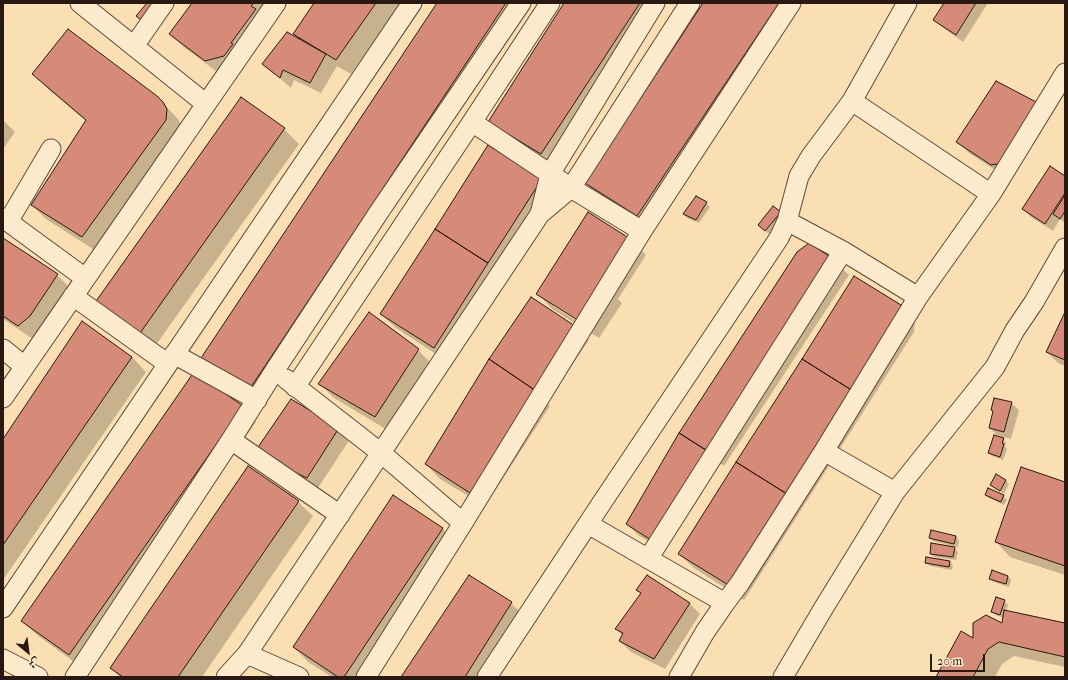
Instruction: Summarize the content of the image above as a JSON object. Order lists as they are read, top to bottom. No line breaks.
{"scale_bar":"20 m","north":"bottom right"}
